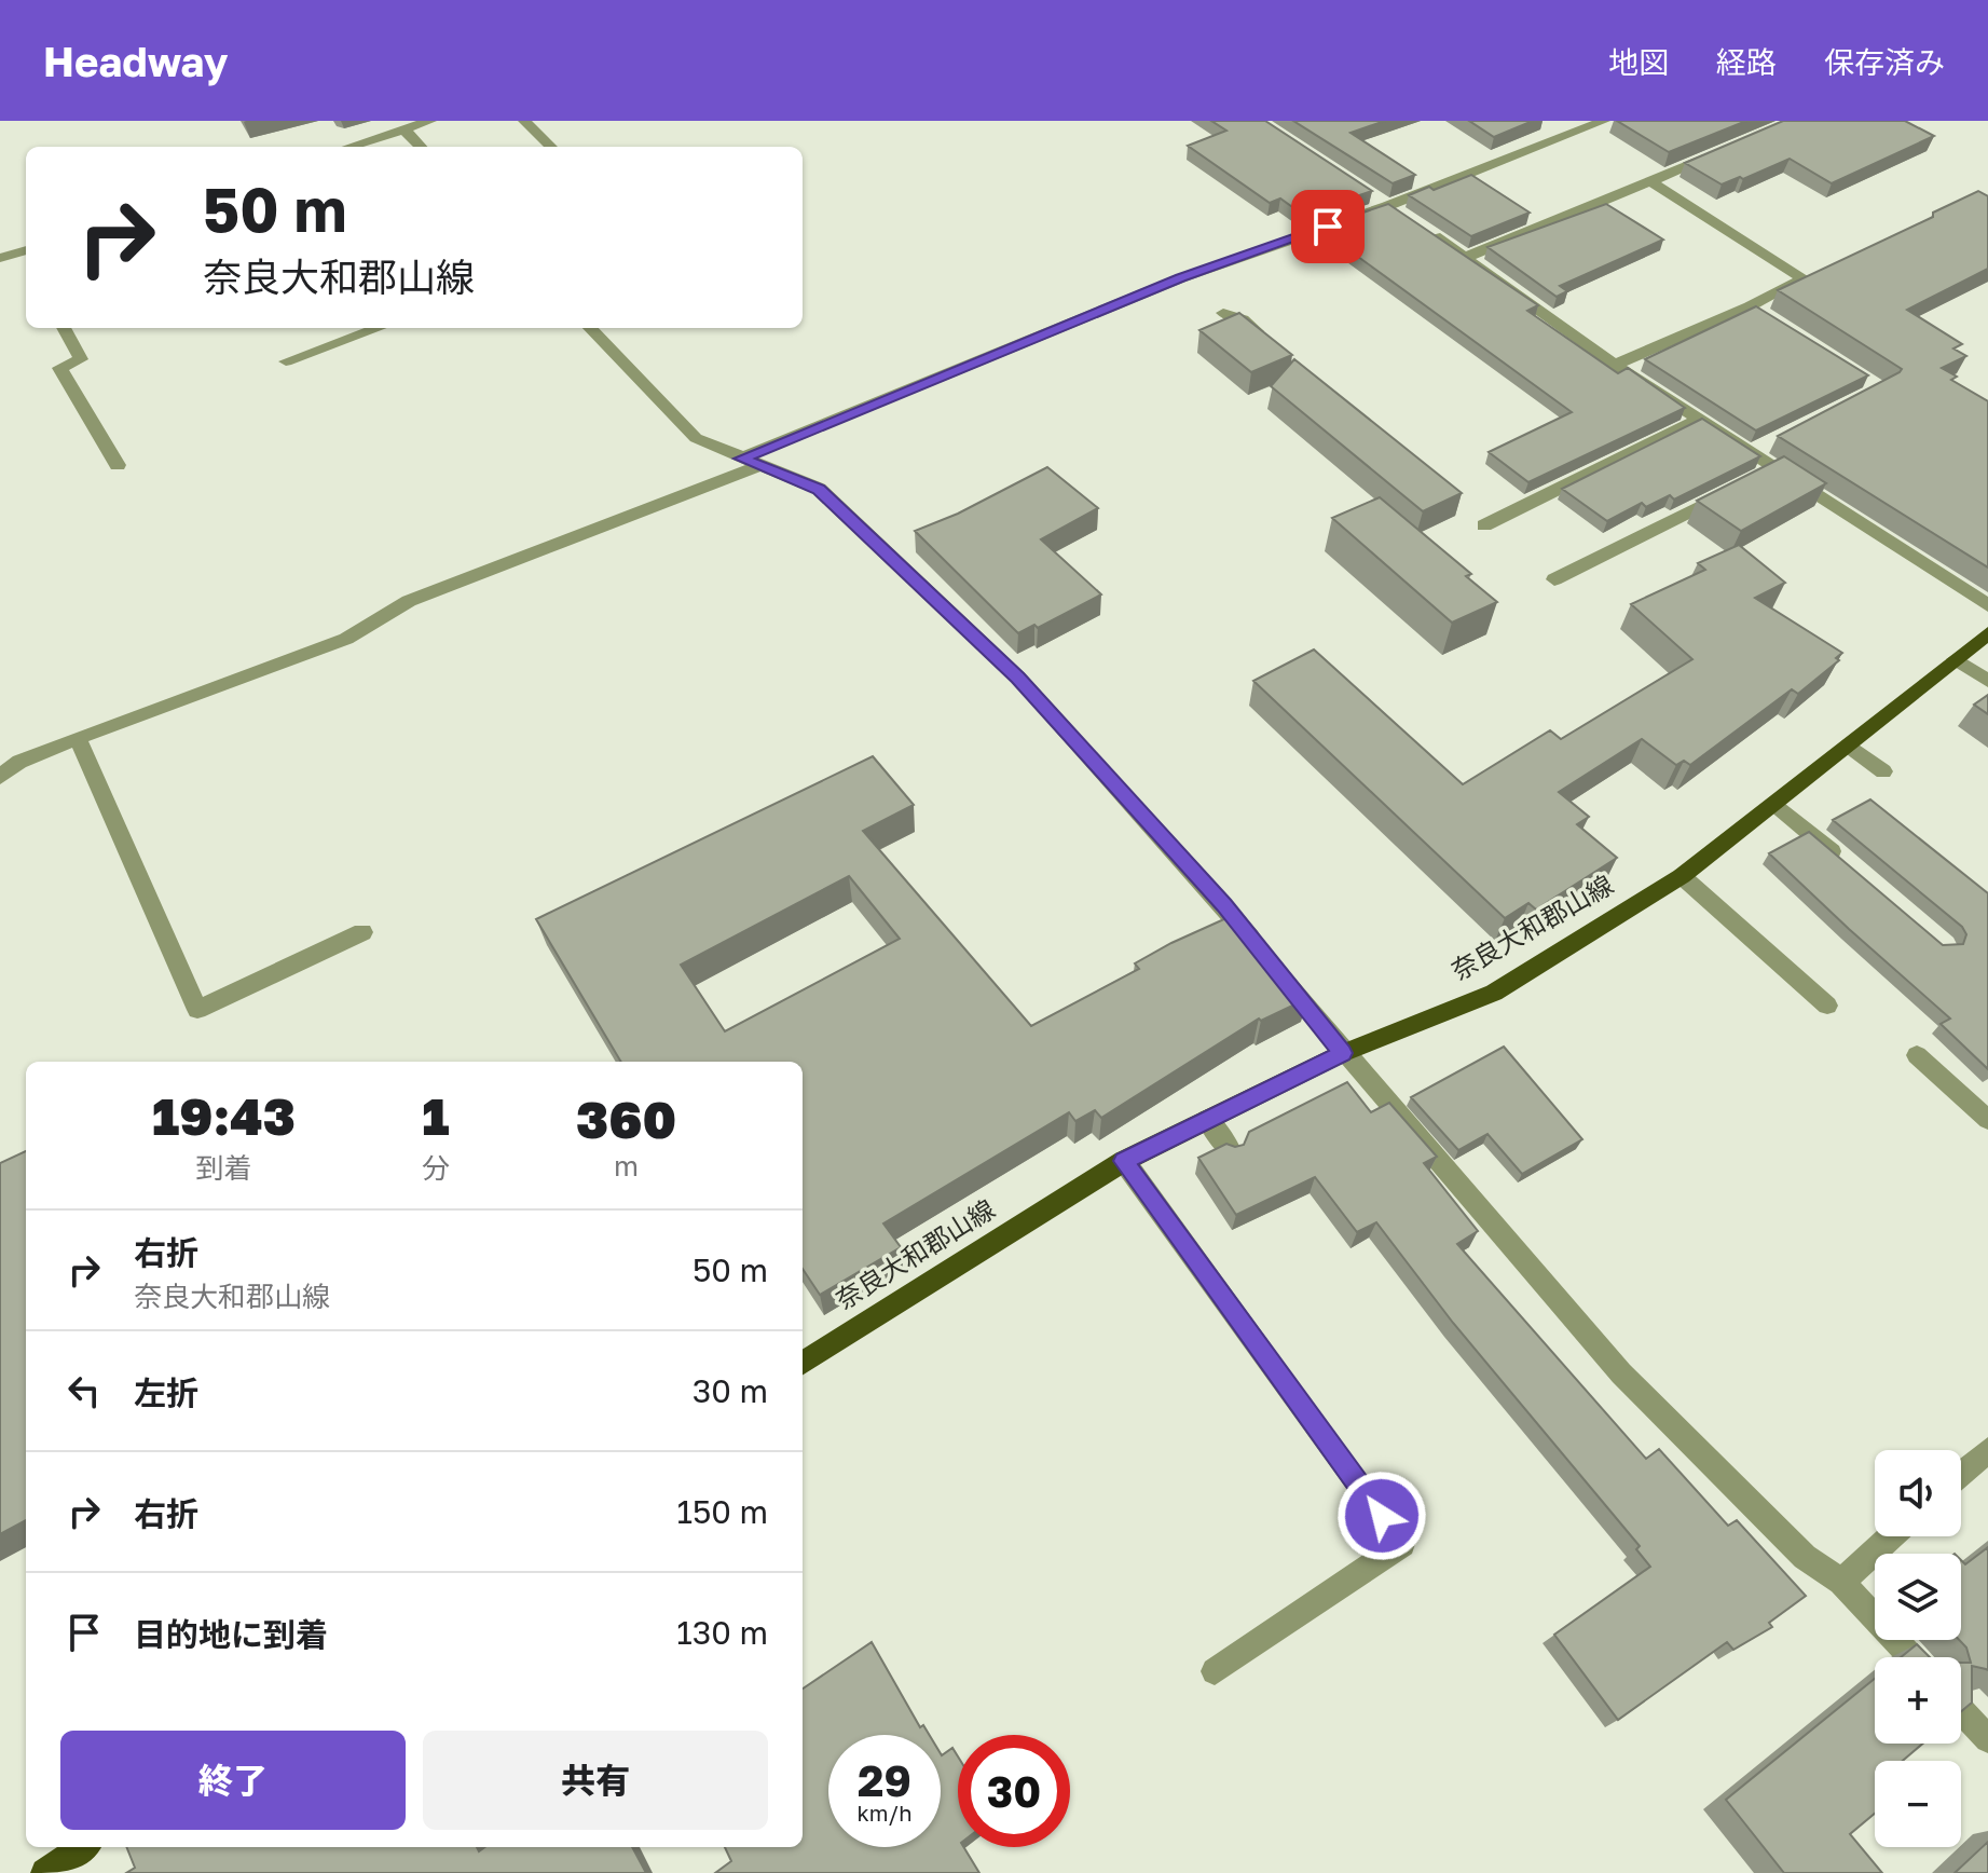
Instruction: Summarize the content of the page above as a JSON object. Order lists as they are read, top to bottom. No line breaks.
{"streets":{"main road":["奈良大和郡山線"]},"page":{"header":"Headway","nav":["地図","経路","保存済み"],"turn":["50 m","奈良大和郡山線"],"eta":["19:43","到着","1","分","360","m"],"list":[{"name":"右折","note":"奈良大和郡山線","value":"50 m"},{"name":"左折","value":"30 m"},{"name":"右折","value":"150 m"},{"name":"目的地に到着","value":"130 m"}],"map_buttons":["+","−"],"buttons":["終了","共有"],"speed":"29 km/h","limit":"30"}}
